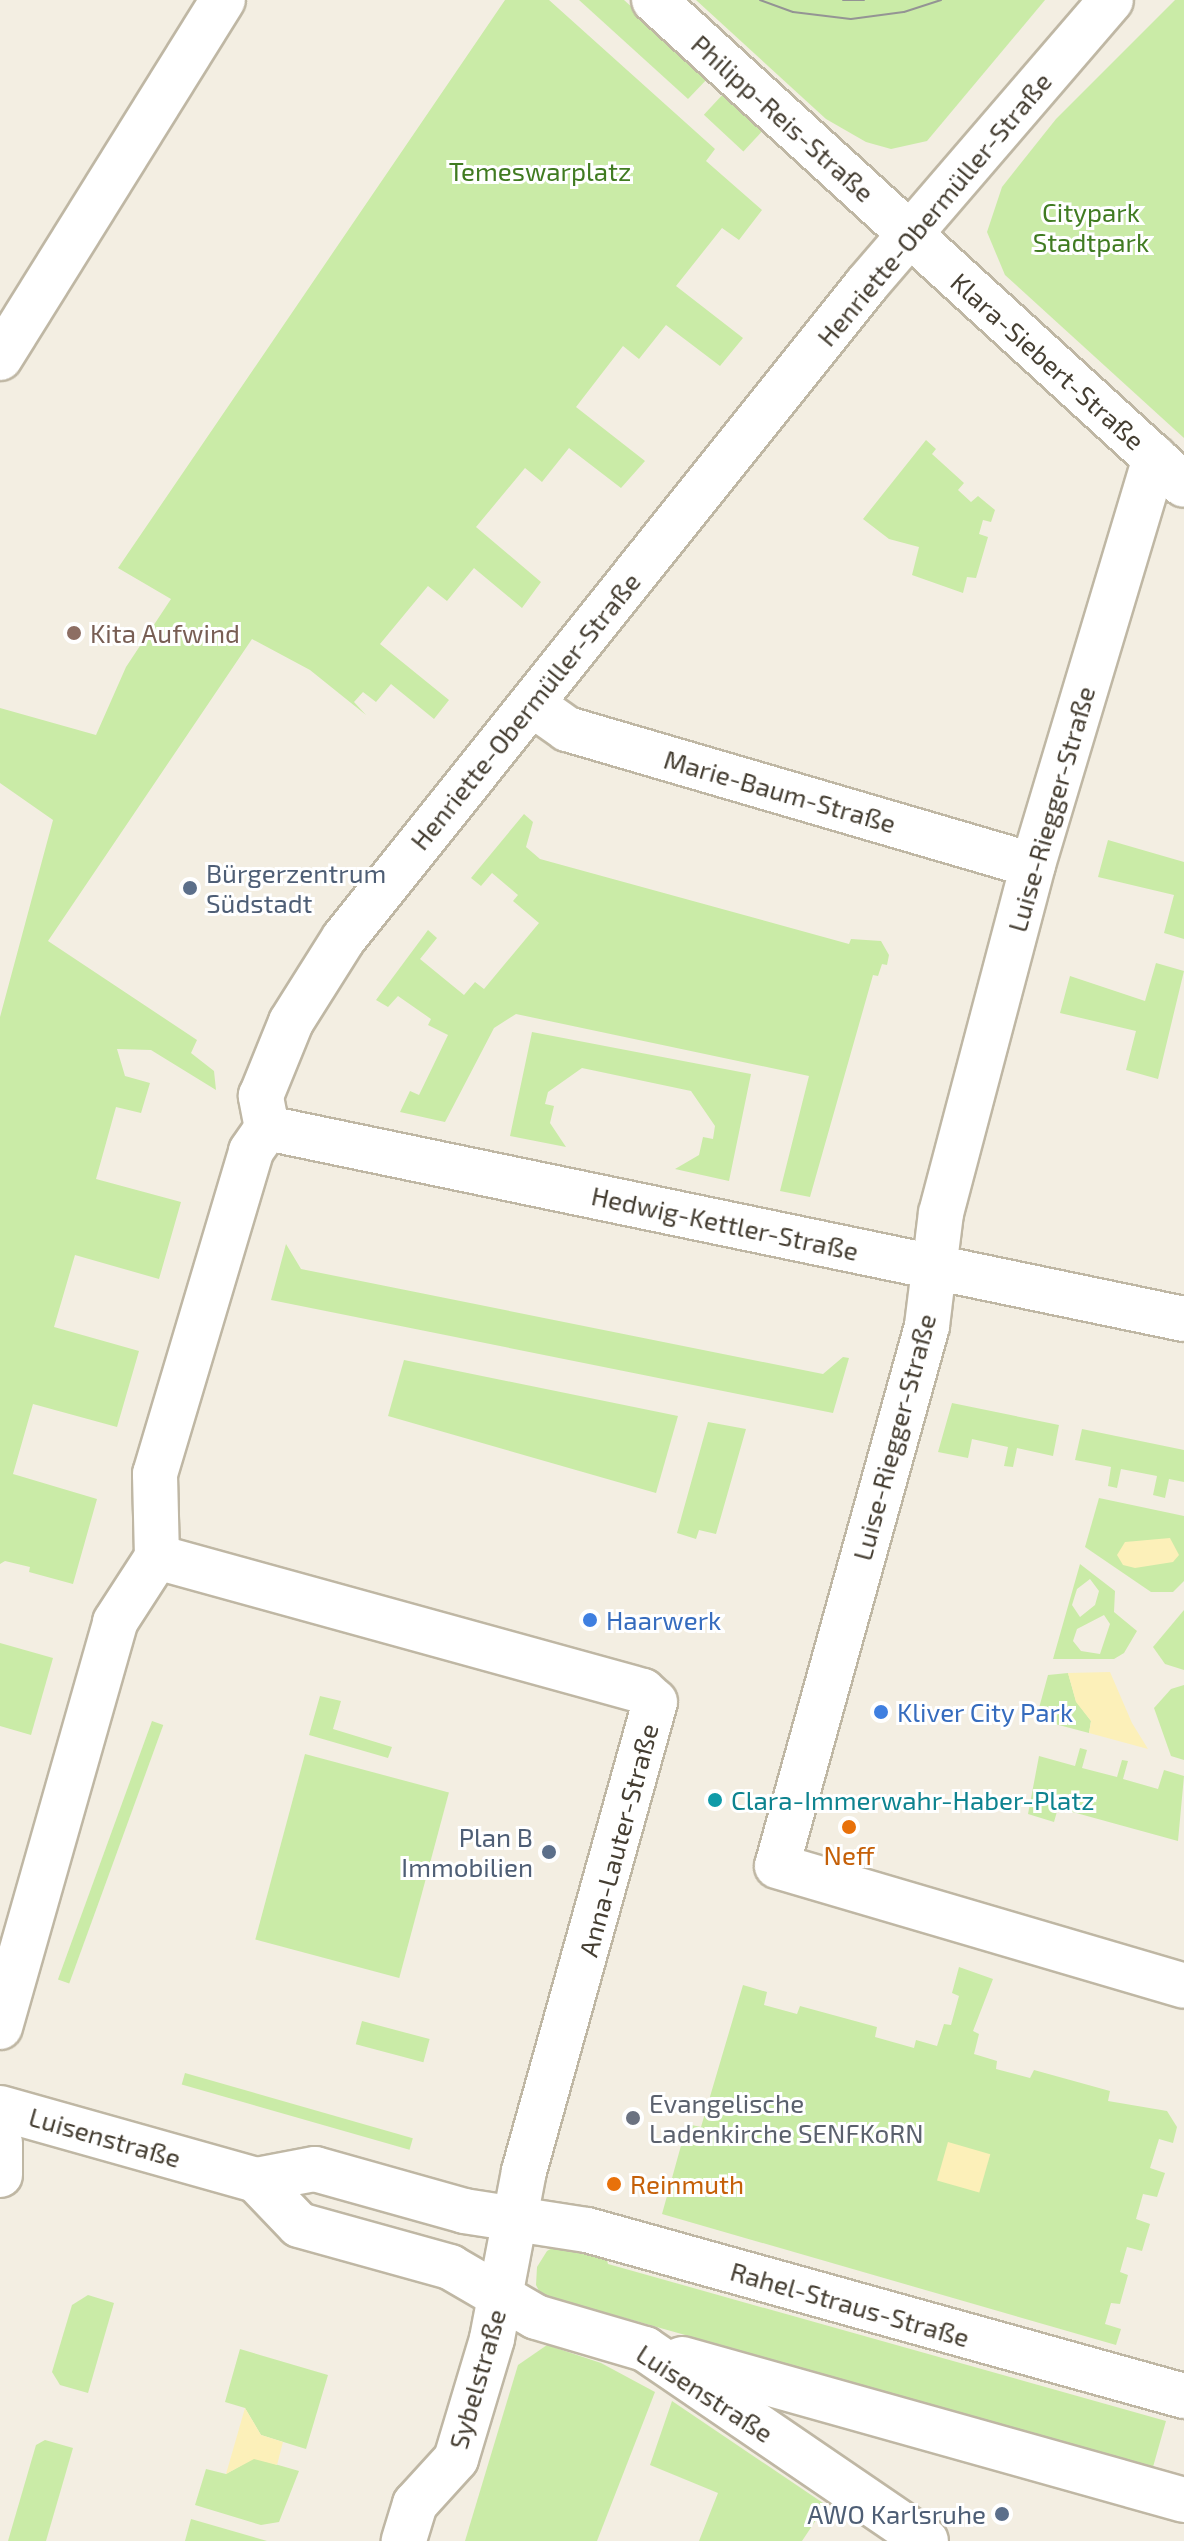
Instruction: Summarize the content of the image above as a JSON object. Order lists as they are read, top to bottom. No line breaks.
{"streets":{"street":["Philipp-Reis-Straße","Henriette-Obermüller-Straße","Klara-Siebert-Straße","Marie-Baum-Straße","Luise-Riegger-Straße","Hedwig-Kettler-Straße","Anna-Lauter-Straße","Luisenstraße","Rahel-Straus-Straße","Sybelstraße"]},"crossings":[["Philipp-Reis-Straße","Henriette-Obermüller-Straße"],["Philipp-Reis-Straße","Klara-Siebert-Straße"],["Henriette-Obermüller-Straße","Klara-Siebert-Straße"],["Henriette-Obermüller-Straße","Marie-Baum-Straße"],["Henriette-Obermüller-Straße","Hedwig-Kettler-Straße"],["Klara-Siebert-Straße","Luise-Riegger-Straße"],["Marie-Baum-Straße","Luise-Riegger-Straße"],["Luise-Riegger-Straße","Hedwig-Kettler-Straße"],["Anna-Lauter-Straße","Luisenstraße"],["Anna-Lauter-Straße","Rahel-Straus-Straße"],["Anna-Lauter-Straße","Sybelstraße"],["Luisenstraße","Rahel-Straus-Straße"],["Luisenstraße","Sybelstraße"]],"parks":["Temeswarplatz","Citypark Stadtpark"],"places":["Kita Aufwind","Bürgerzentrum Südstadt","Haarwerk","Kliver City Park","Clara-Immerwahr-Haber-Platz","Neff","Plan B Immobilien","Evangelische Ladenkirche SENFKoRN","Reinmuth","AWO Karlsruhe"]}
